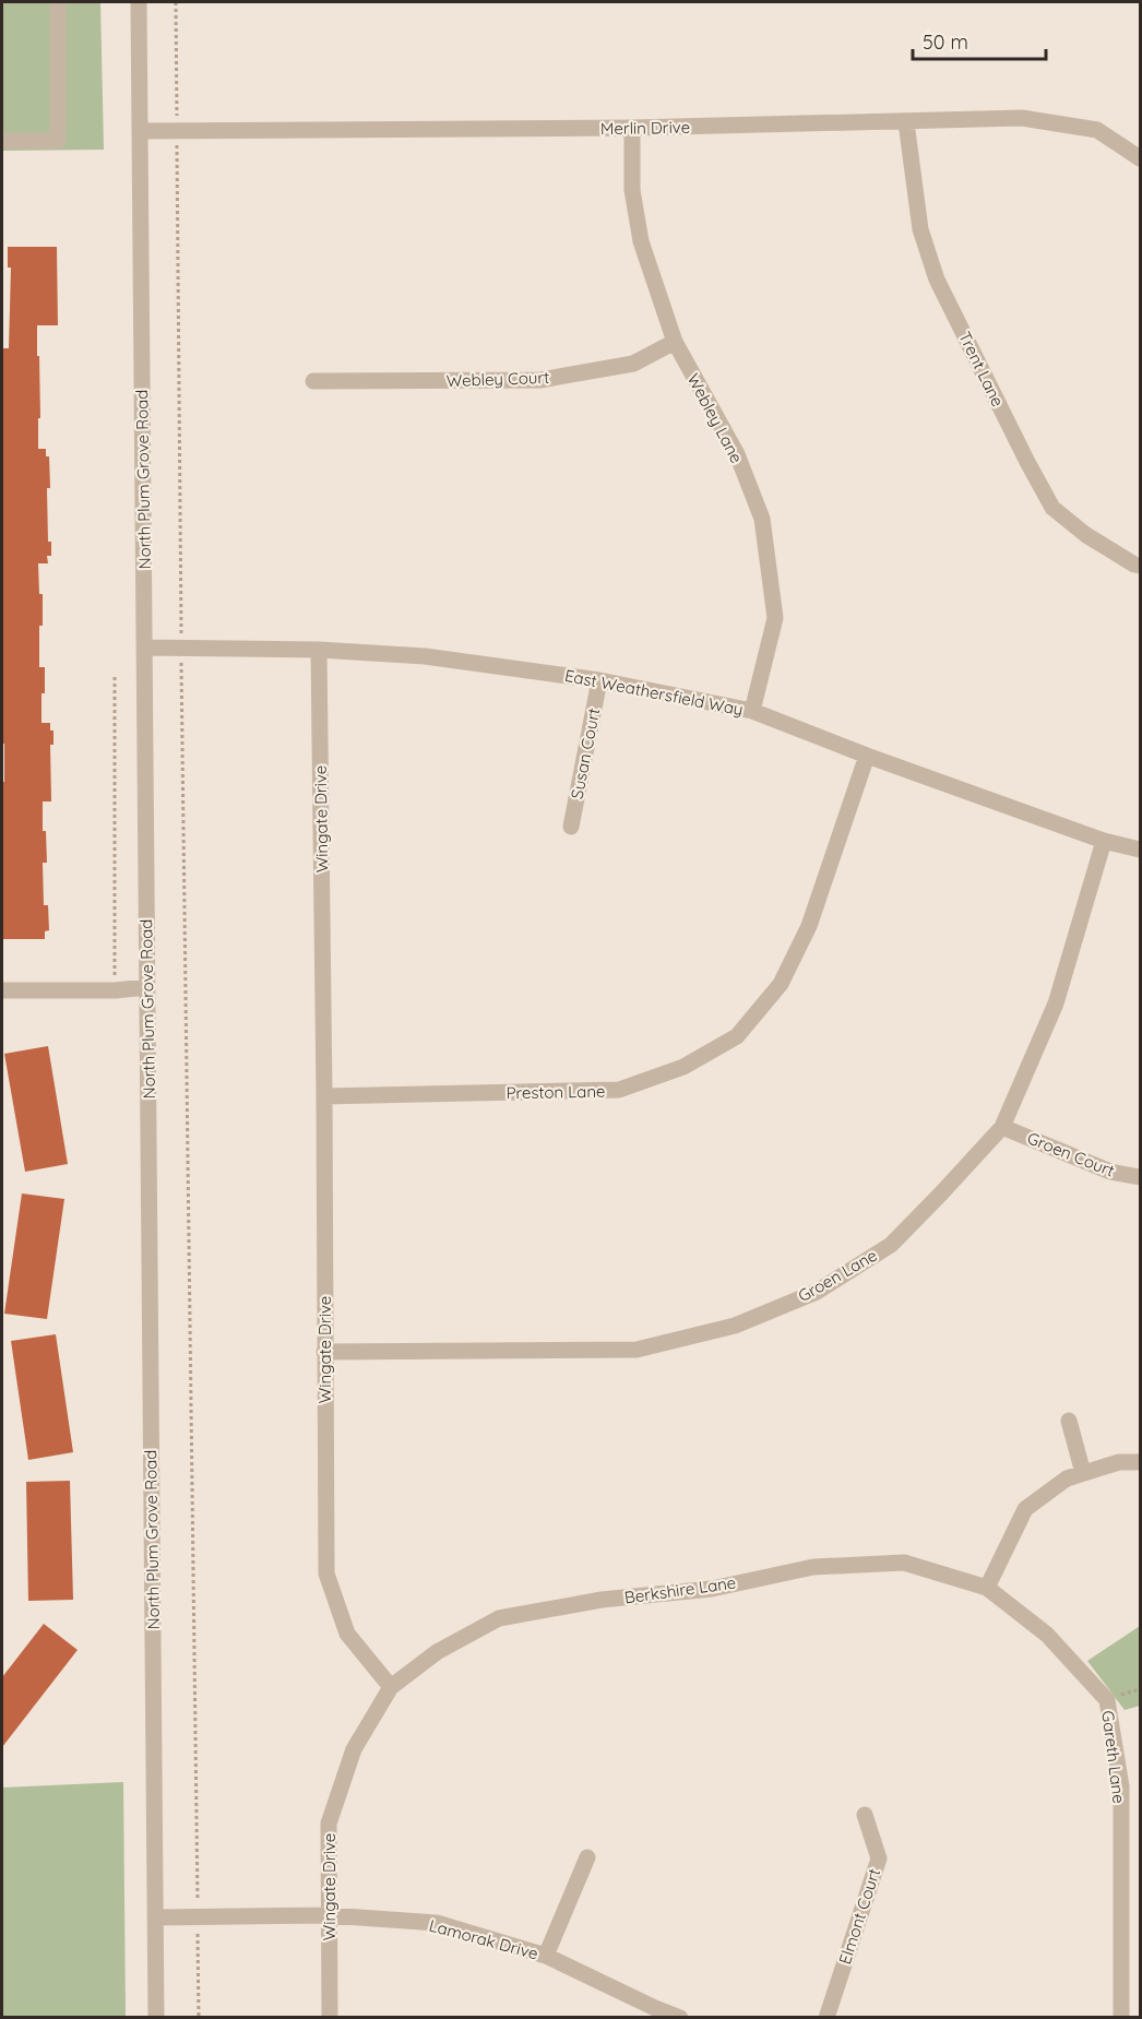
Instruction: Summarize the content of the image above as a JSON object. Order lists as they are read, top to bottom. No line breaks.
{"streets":{"street":["Merlin Drive","Trent Lane","Webley Court","Webley Lane","North Plum Grove Road","East Weathersfield Way","Susan Court","Wingate Drive","Preston Lane","Groen Court","Groen Lane","Berkshire Lane","Gareth Lane","Elmont Court","Lamorak Drive"]},"crossings":[["Merlin Drive","Trent Lane"],["Merlin Drive","Webley Lane"],["Merlin Drive","North Plum Grove Road"],["Webley Court","Webley Lane"],["Webley Lane","East Weathersfield Way"],["North Plum Grove Road","East Weathersfield Way"],["North Plum Grove Road","Lamorak Drive"],["East Weathersfield Way","Susan Court"],["East Weathersfield Way","Wingate Drive"],["East Weathersfield Way","Preston Lane"],["East Weathersfield Way","Groen Lane"],["Wingate Drive","Preston Lane"],["Wingate Drive","Groen Lane"],["Wingate Drive","Berkshire Lane"],["Wingate Drive","Lamorak Drive"],["Groen Court","Groen Lane"],["Berkshire Lane","Gareth Lane"]],"scale_bar":"50 m"}
